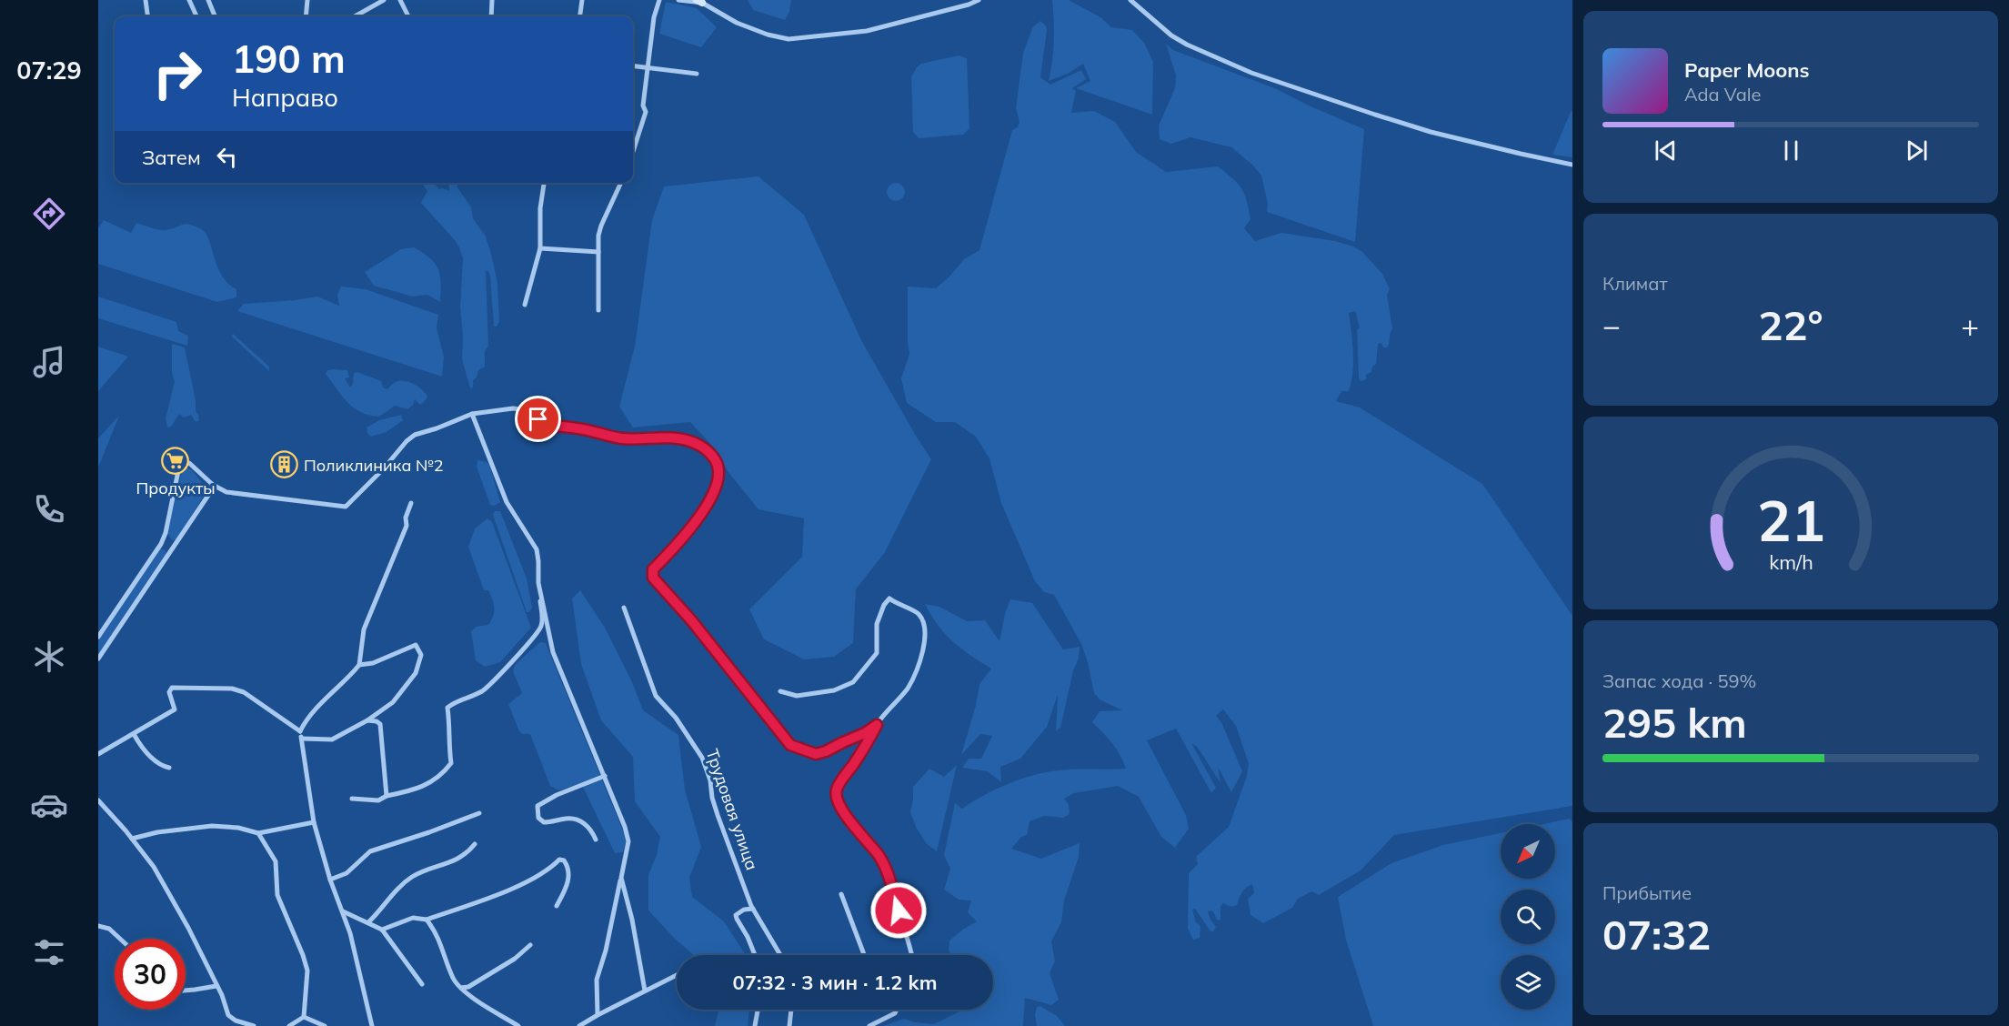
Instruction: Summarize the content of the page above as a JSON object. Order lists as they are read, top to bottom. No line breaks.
{"streets":{"street":["Трудовая улица"]},"places":{"supermarket":["Продукты"],"building":["Поликлиника №2"]},"north":"bottom left","page":{"tabs":"07:29","turn":["190 m","Направо"],"song":["Paper Moons","Ada Vale"],"then":"Затем","tile":["Климат",["Запас хода · 59%","295 km"],["Прибытие","07:32"]],"heat":["−","22°","+"],"limit":"30","trip":"07:32 · 3 мин · 1.2 km","gauge":["21","km/h"]}}
